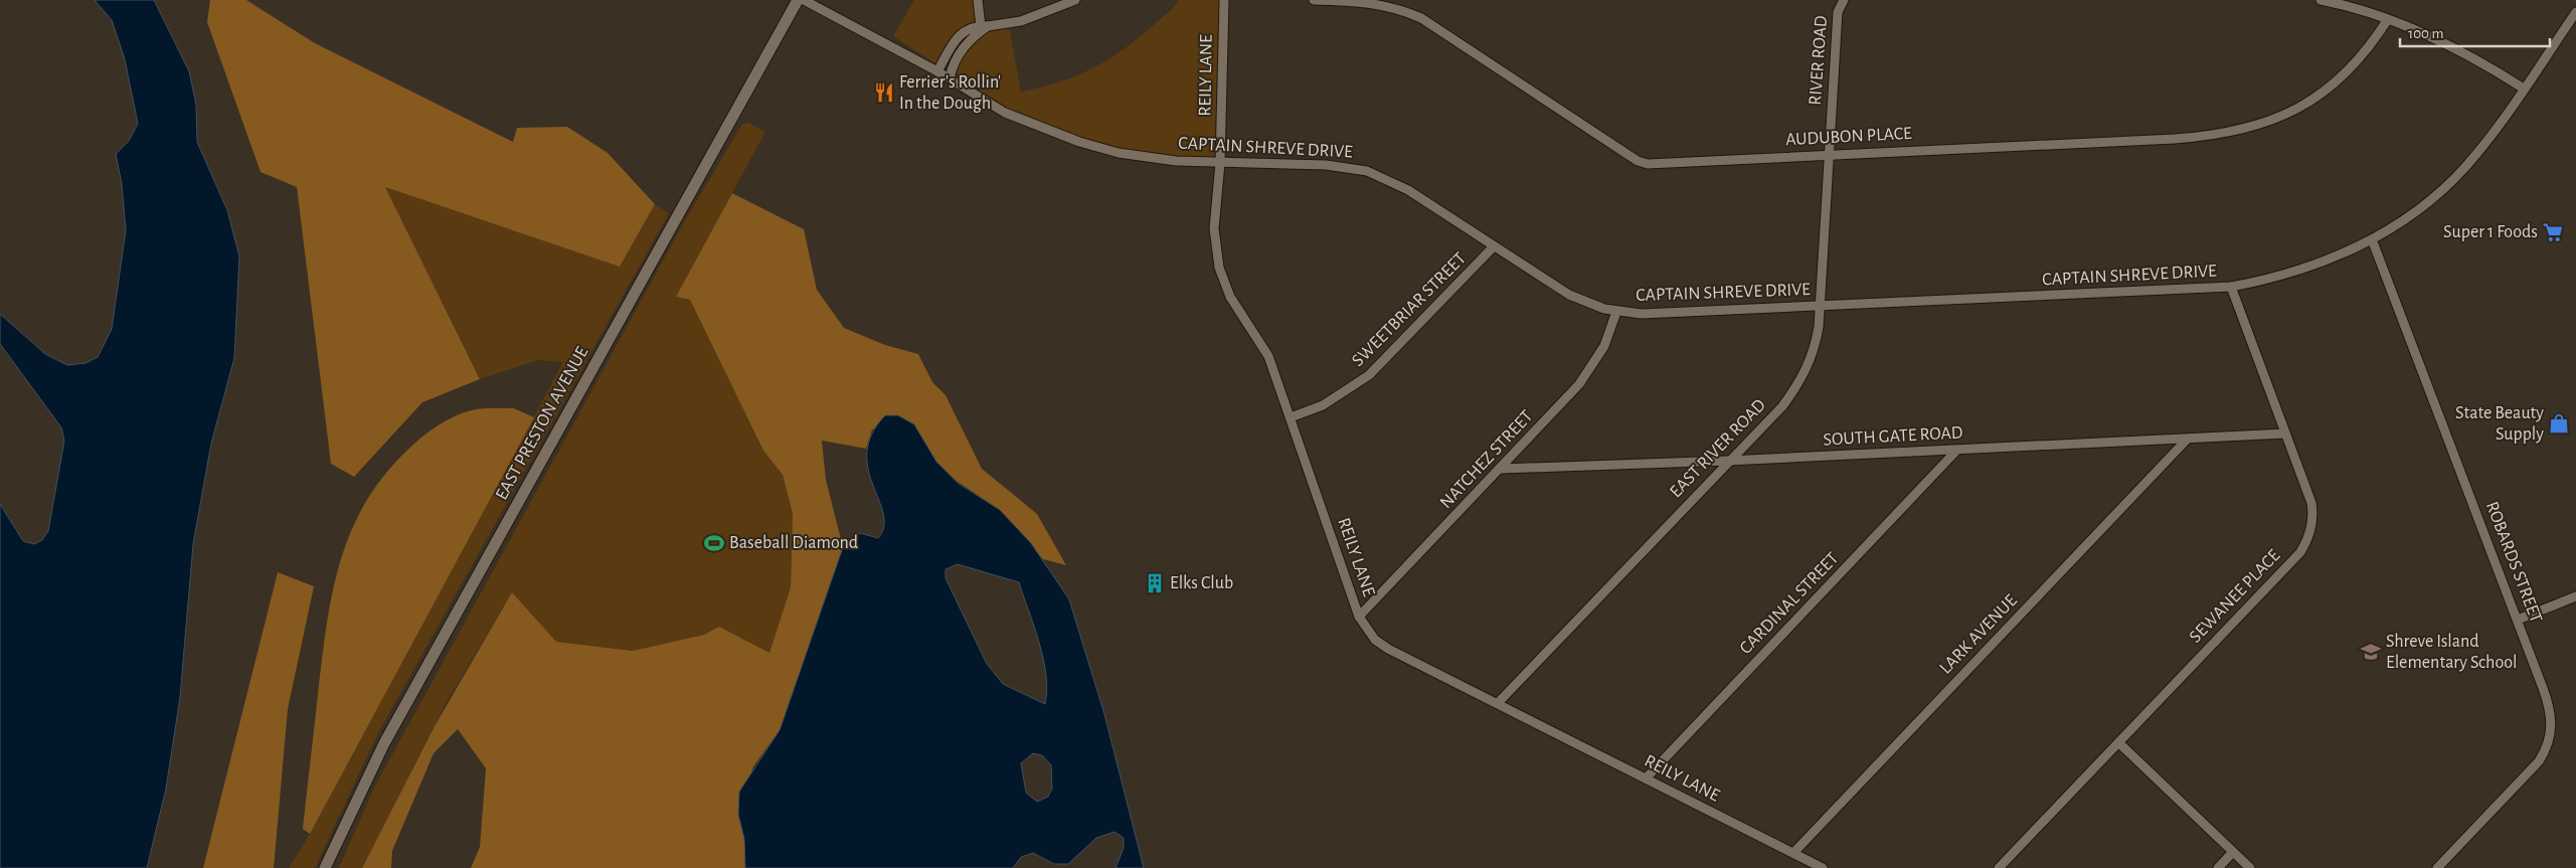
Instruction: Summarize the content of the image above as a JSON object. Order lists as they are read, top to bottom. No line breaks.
{"streets":{"street":["RIVER ROAD","REILY LANE","AUDUBON PLACE","CAPTAIN SHREVE DRIVE","SWEETBRIAR STREET","EAST PRESTON AVENUE","SOUTH GATE ROAD","EAST RIVER ROAD","NATCHEZ STREET","ROBARDS STREET","SEWANEE PLACE","CARDINAL STREET","LARK AVENUE"]},"crossings":[["RIVER ROAD","AUDUBON PLACE"],["RIVER ROAD","EAST RIVER ROAD"],["REILY LANE","CAPTAIN SHREVE DRIVE"],["REILY LANE","SWEETBRIAR STREET"],["REILY LANE","EAST RIVER ROAD"],["REILY LANE","NATCHEZ STREET"],["REILY LANE","CARDINAL STREET"],["REILY LANE","LARK AVENUE"],["AUDUBON PLACE","EAST RIVER ROAD"],["CAPTAIN SHREVE DRIVE","SWEETBRIAR STREET"],["CAPTAIN SHREVE DRIVE","EAST RIVER ROAD"],["CAPTAIN SHREVE DRIVE","NATCHEZ STREET"],["CAPTAIN SHREVE DRIVE","ROBARDS STREET"],["CAPTAIN SHREVE DRIVE","SEWANEE PLACE"],["SOUTH GATE ROAD","EAST RIVER ROAD"],["SOUTH GATE ROAD","NATCHEZ STREET"],["SOUTH GATE ROAD","SEWANEE PLACE"],["SOUTH GATE ROAD","CARDINAL STREET"],["SOUTH GATE ROAD","LARK AVENUE"]],"places":{"restaurant":["Ferrier's Rollin' In the Dough"],"supermarket":["Super 1 Foods"],"shop":["State Beauty Supply"],"sports":["Baseball Diamond"],"building":["Elks Club"],"school or university":["Shreve Island Elementary School"]},"scale_bar":"100 m"}
